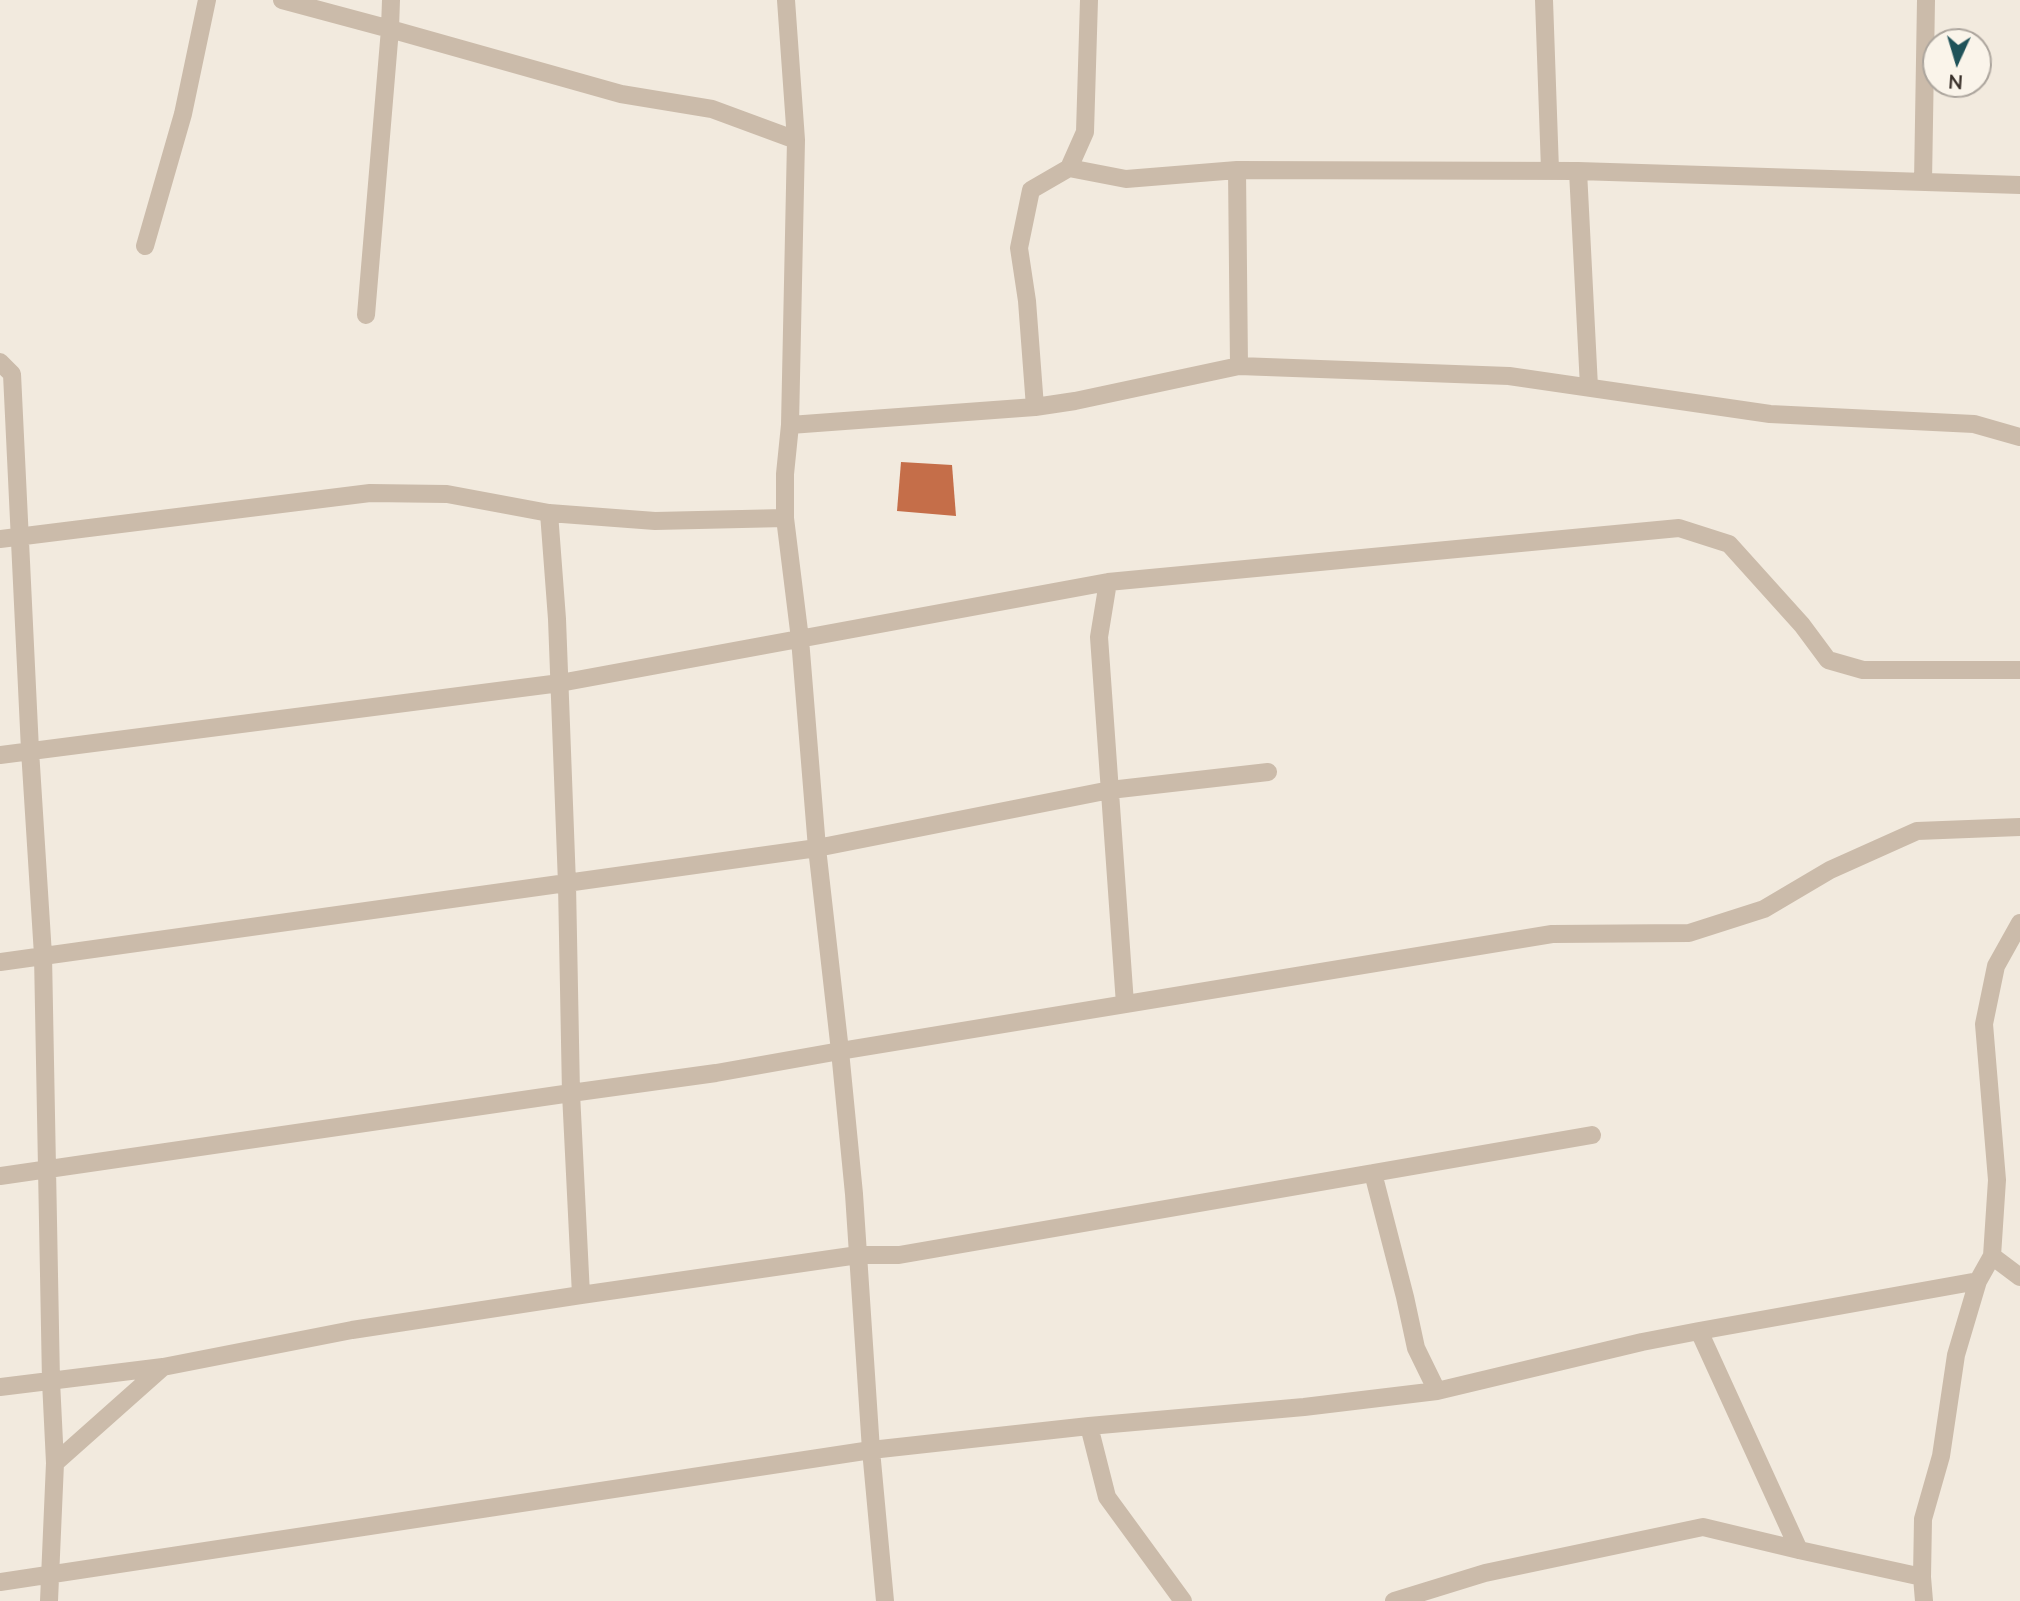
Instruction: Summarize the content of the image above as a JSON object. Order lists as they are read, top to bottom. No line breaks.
{"north":"bottom"}
